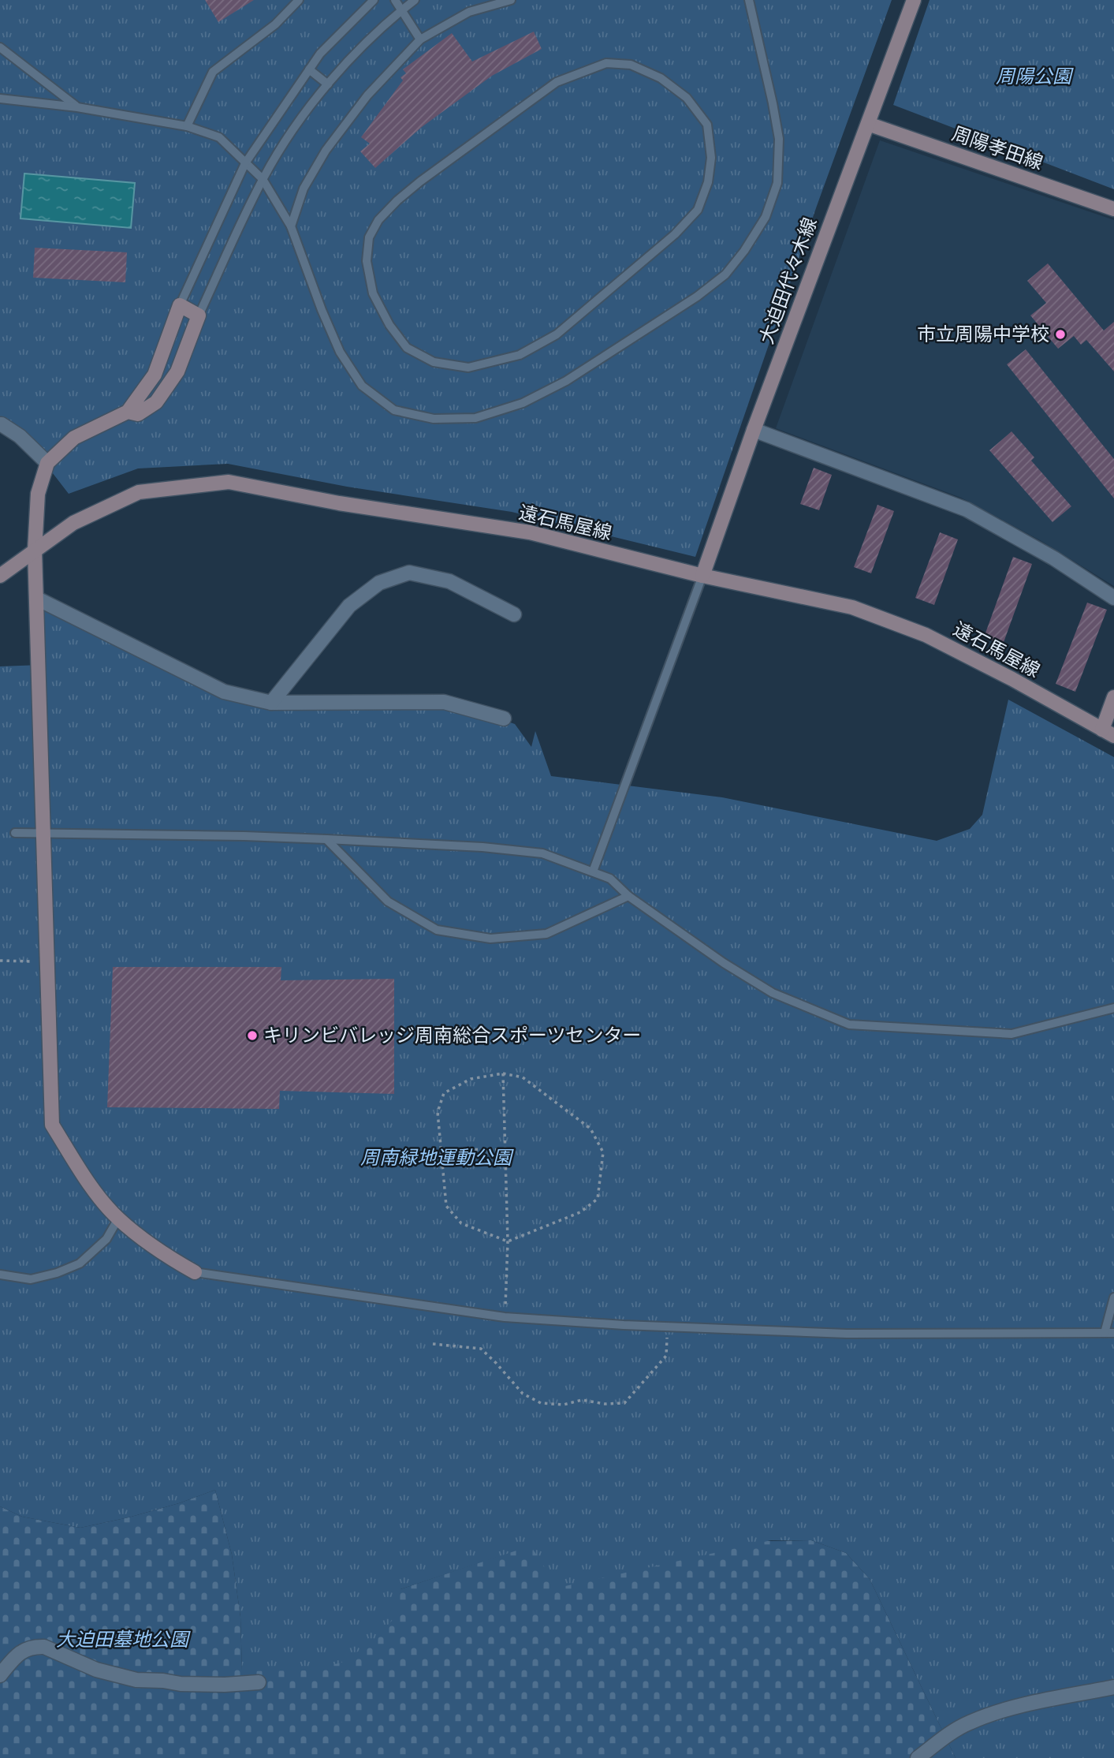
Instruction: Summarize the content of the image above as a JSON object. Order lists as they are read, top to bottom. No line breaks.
{"streets":{"street":["周陽孝田線","大迫田代々木線","遠石馬屋線"]},"crossings":[["周陽孝田線","大迫田代々木線"],["大迫田代々木線","遠石馬屋線"]],"parks":["周陽公園","周南緑地運動公園","大迫田墓地公園"],"places":["市立周陽中学校","キリンビバレッジ周南総合スポーツセンター"]}
